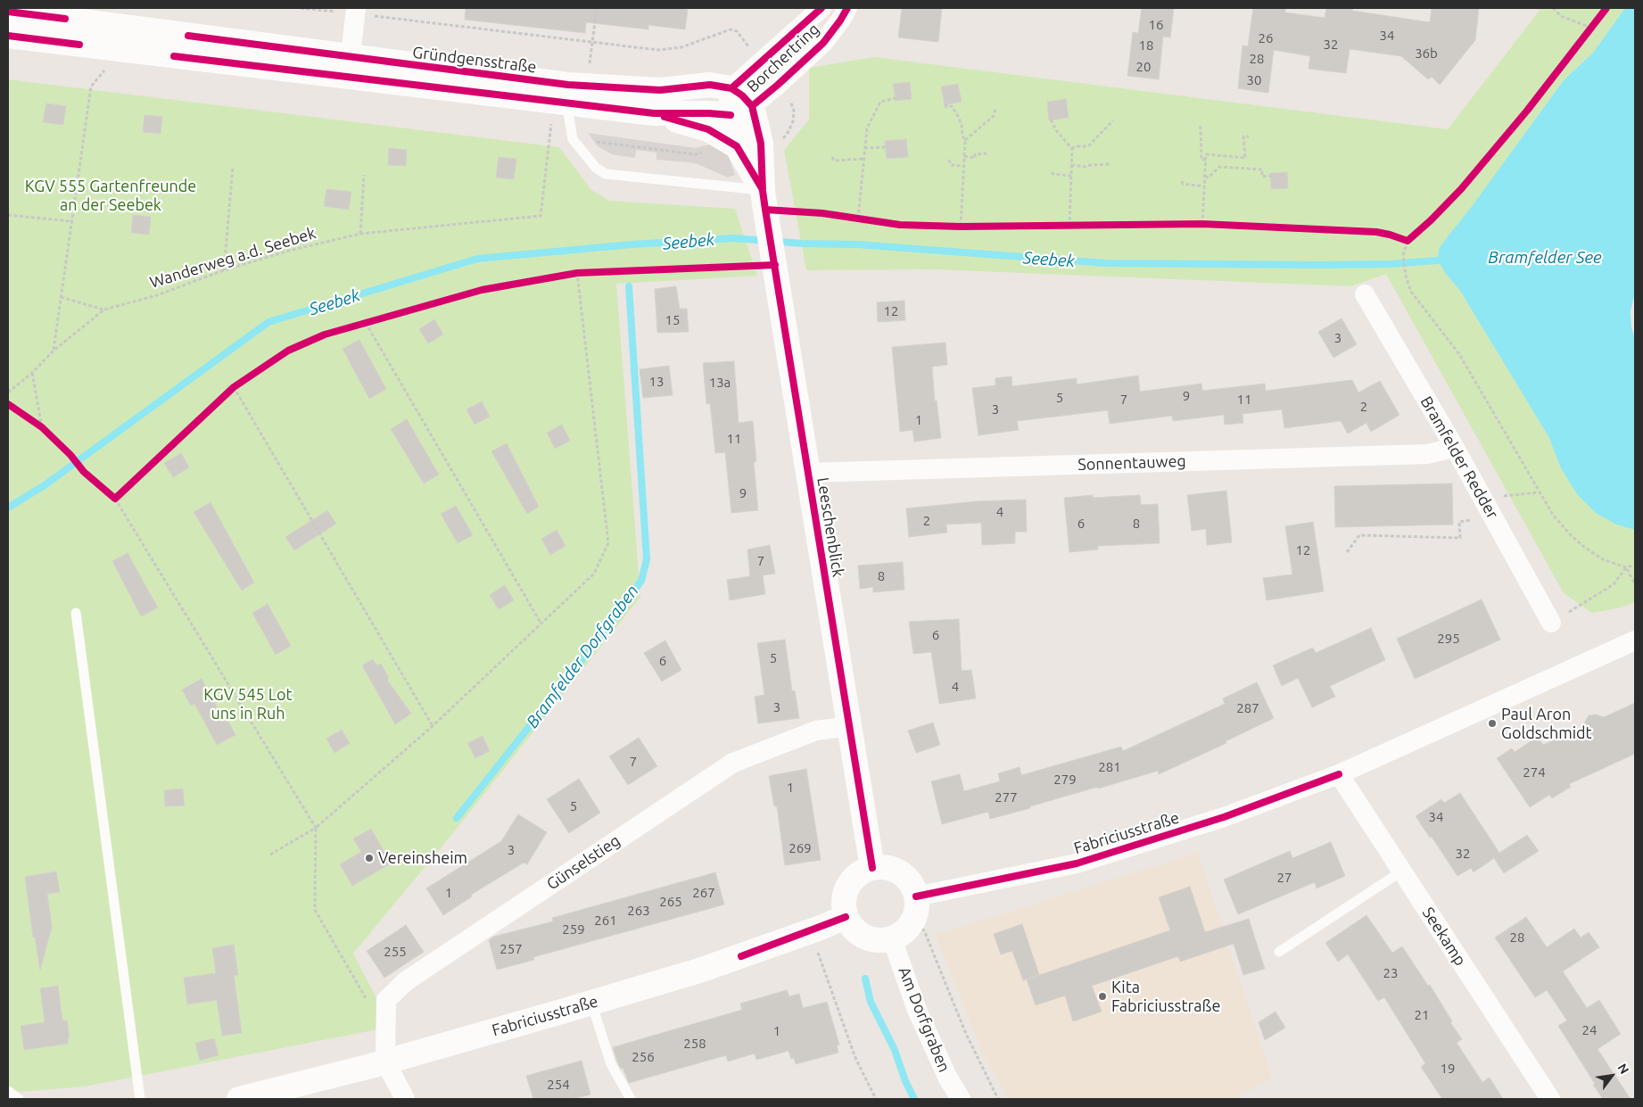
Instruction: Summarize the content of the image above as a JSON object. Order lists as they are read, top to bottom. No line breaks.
{"streets":{"street":["Borchertring","Gründgensstraße","Bramfelder Redder","Sonnentauweg","Leeschenblick","Fabriciusstraße","Günselstieg","Seekamp","Am Dorfgraben"],"path":["Wanderweg a.d. Seebek"]},"crossings":[["Borchertring","Gründgensstraße"],["Borchertring","Leeschenblick"],["Gründgensstraße","Wanderweg a.d. Seebek"],["Gründgensstraße","Leeschenblick"],["Bramfelder Redder","Sonnentauweg"],["Sonnentauweg","Leeschenblick"],["Leeschenblick","Fabriciusstraße"],["Leeschenblick","Günselstieg"],["Leeschenblick","Am Dorfgraben"],["Fabriciusstraße","Günselstieg"],["Fabriciusstraße","Seekamp"],["Fabriciusstraße","Am Dorfgraben"]],"water":["Seebek","Bramfelder See","Bramfelder Dorfgraben"],"parks":["KGV 555 Gartenfreunde an der Seebek","KGV 545 Lot uns in Ruh"],"places":["Paul Aron Goldschmidt","Vereinsheim","Kita Fabriciusstraße"],"house_numbers":["16","34","26","32","18","36b","28","20","30","12","15","3","13","13a","9","5","7","11","2","3","1","11","9","4","2","6","8","12","7","8","6","295","5","6","4","3","287","7","281","274","279","1","277","5","34","269","3","32","27","1","267","265","263","261","259","28","257","255","23","21","24","1","258","256","19","254"],"north":"top right"}
